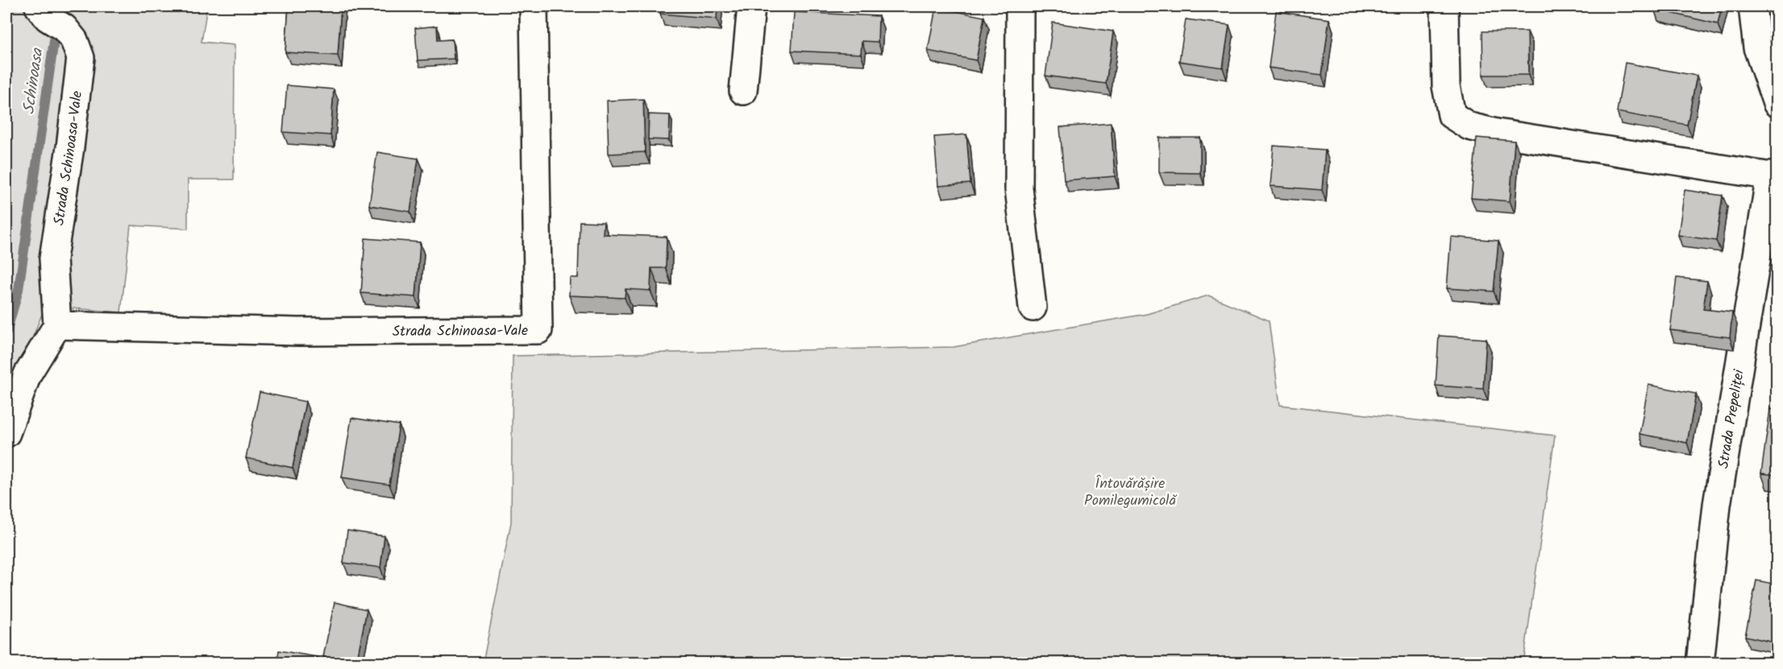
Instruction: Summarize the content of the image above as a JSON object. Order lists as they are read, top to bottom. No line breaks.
{"streets":{"street":["Strada Schinoasa-Vale","Strada Prepeliței"]},"water":["Schinoasa"],"parks":["Întovărășire Pomilegumicolă"]}
